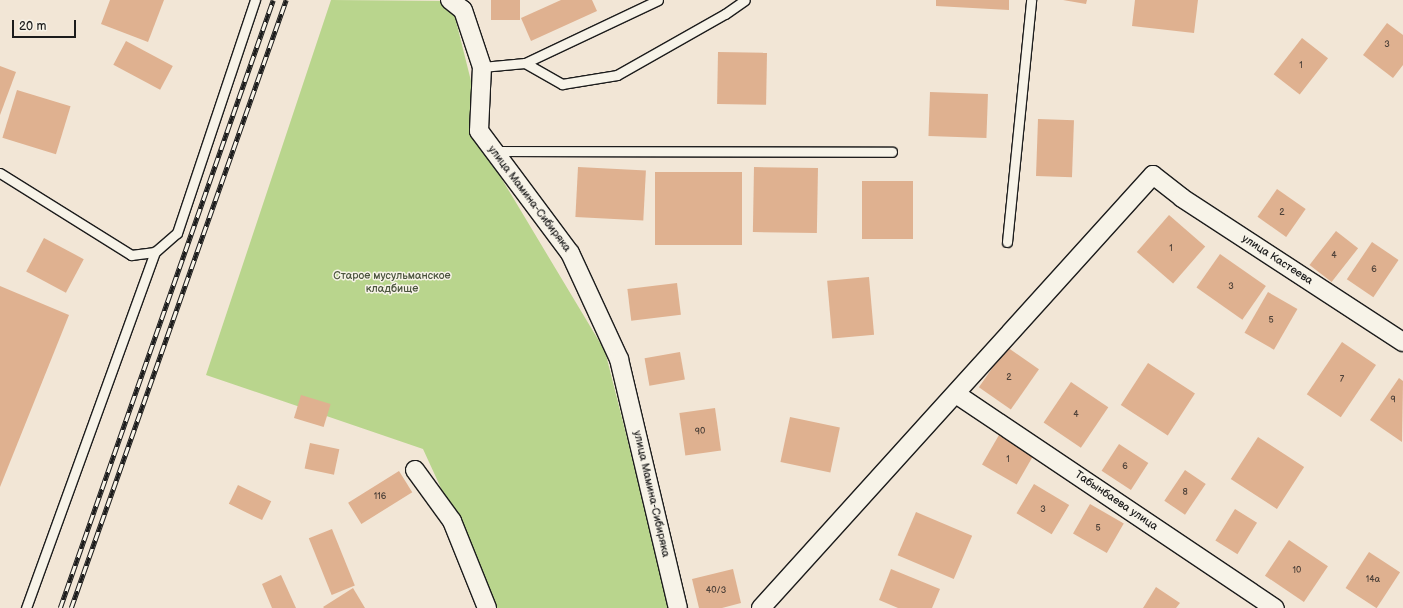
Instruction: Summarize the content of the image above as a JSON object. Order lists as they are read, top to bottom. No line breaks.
{"streets":{"street":["улица Мамина-Сибиряка","улица Кастеева","Табынбаева улица"]},"crossings":[["улица Кастеева","Табынбаева улица"]],"parks":["Старое мусульманское кладбище"],"house_numbers":["3","1","2","1","4","6","3","5","2","7","9","4","90","1","6","8","116","3","5","10","14а","40/3"],"scale_bar":"20 m"}
